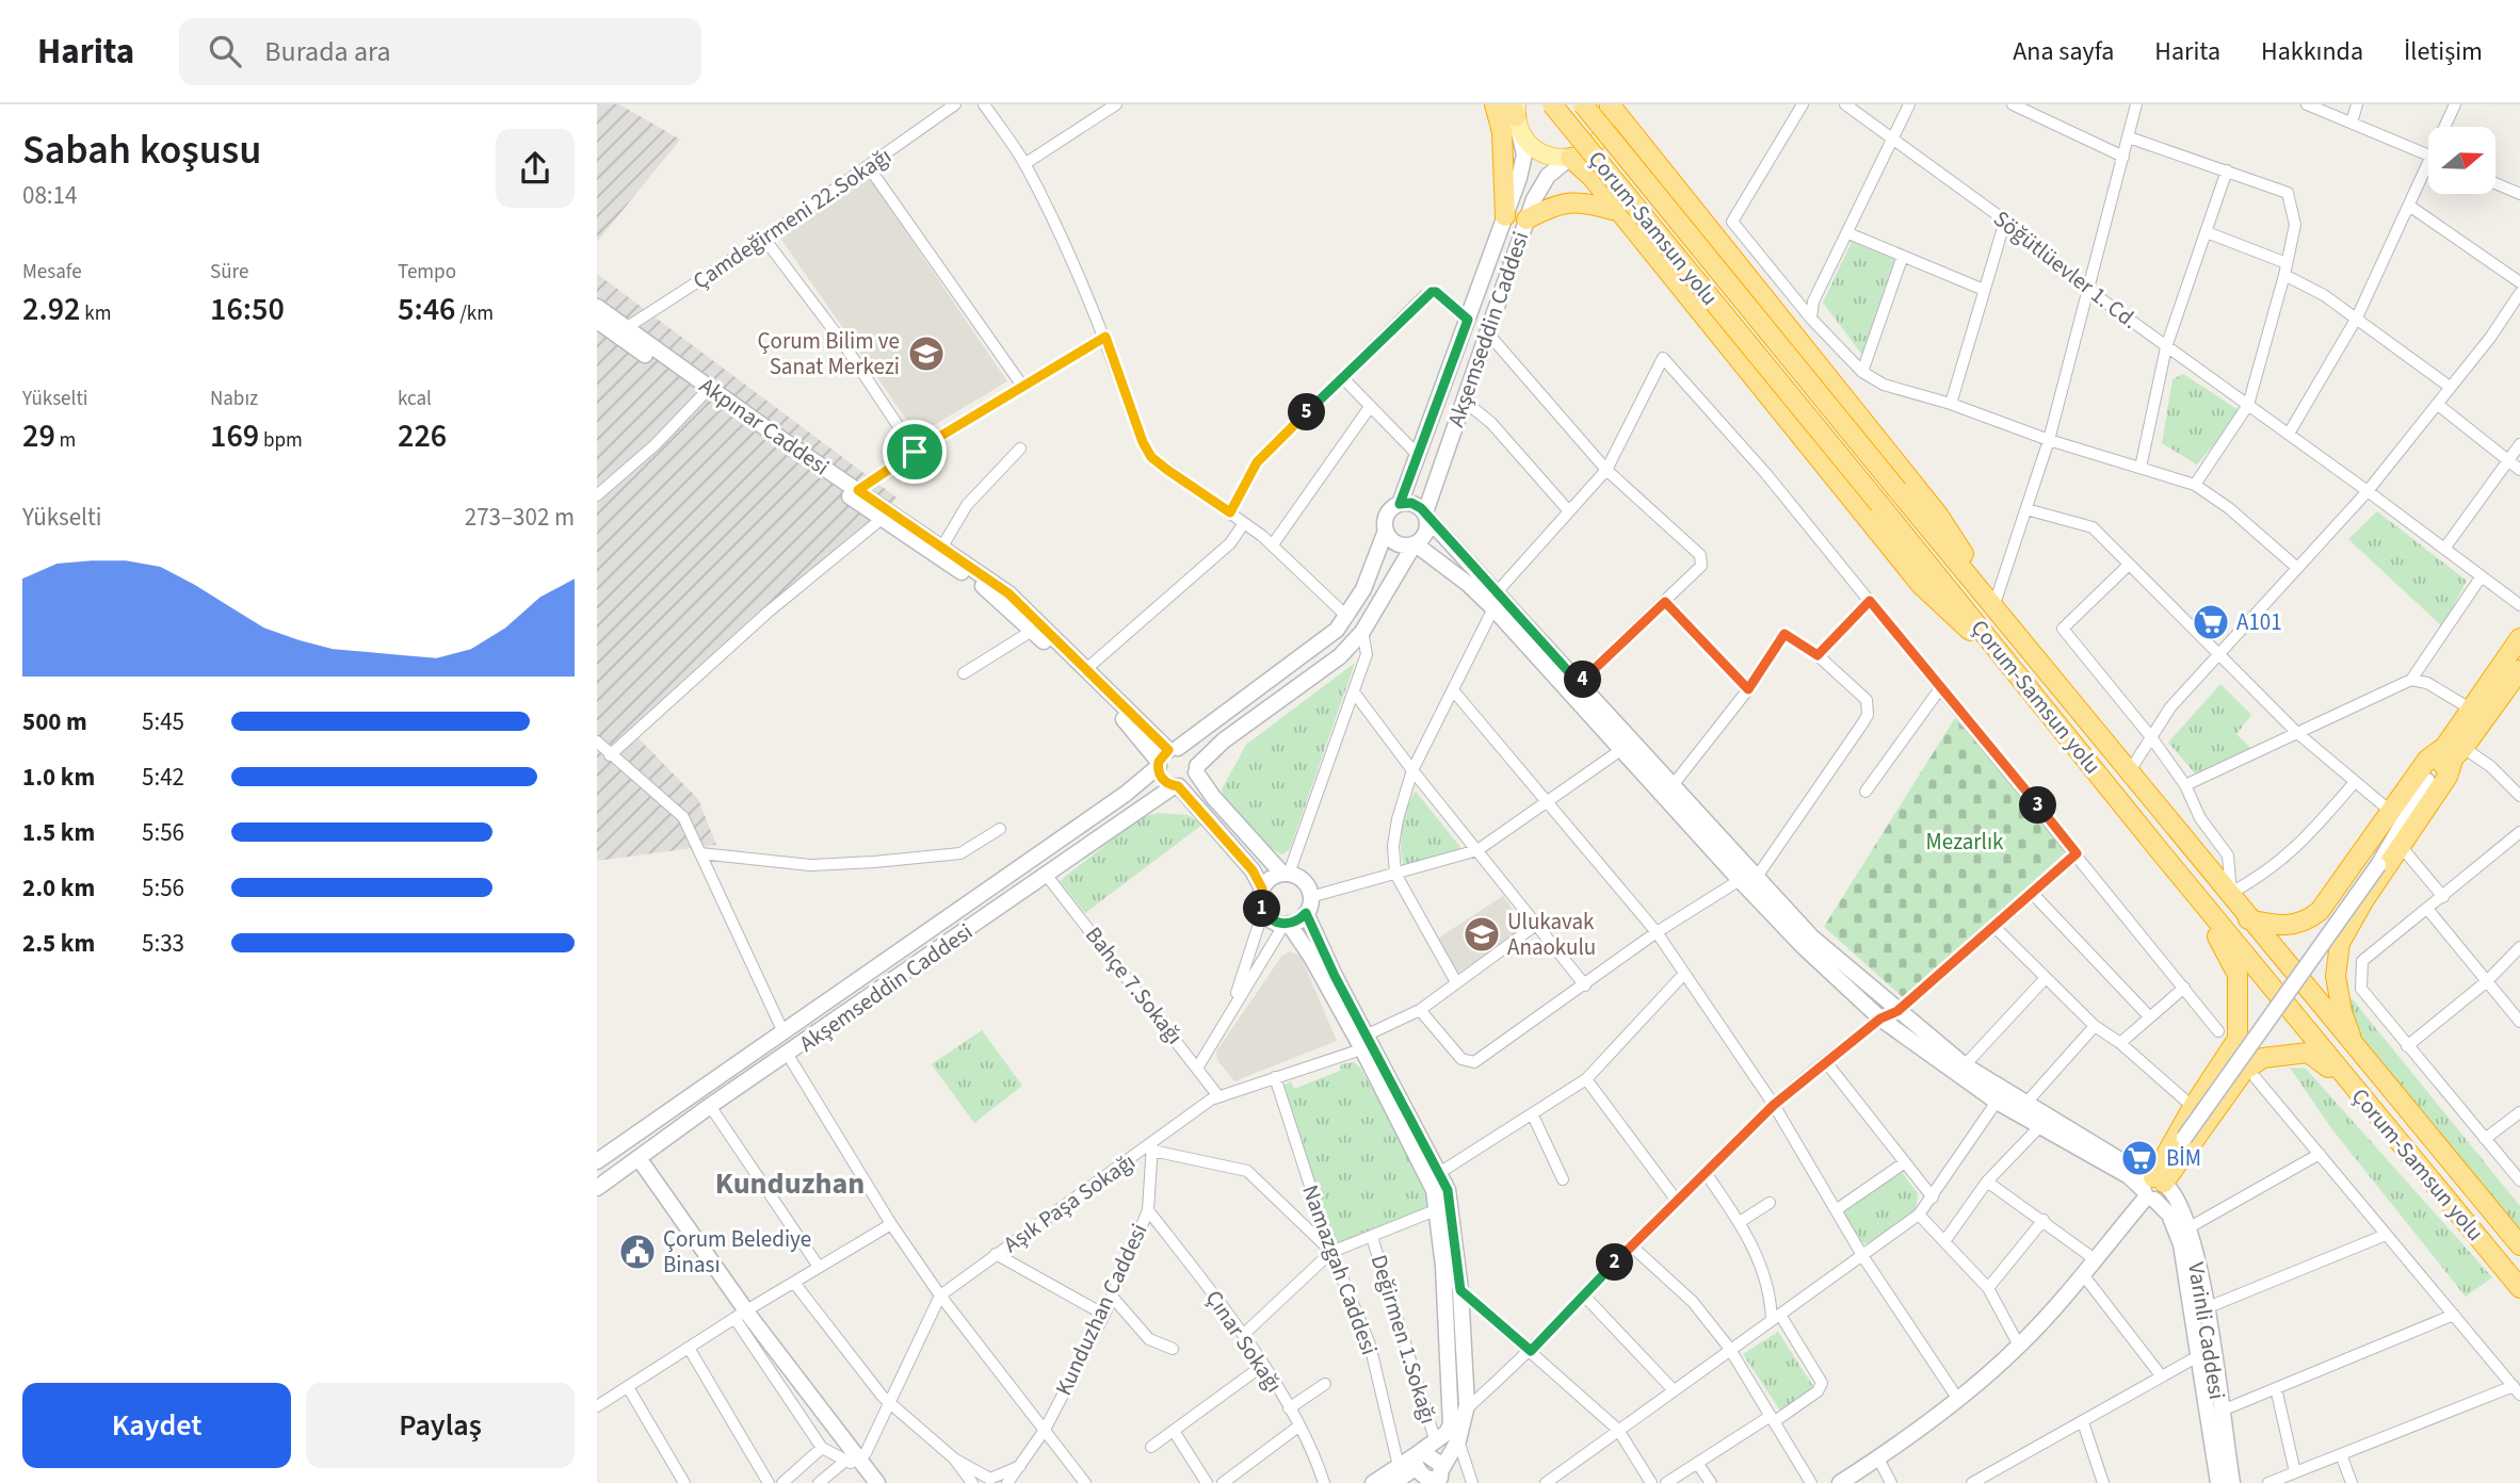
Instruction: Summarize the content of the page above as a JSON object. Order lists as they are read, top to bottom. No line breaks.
{"streets":{"highway":["Çorum-Samsun yolu"],"street":["Çamdeğirmeni 22.Sokağı","Söğütlüevler 1. Cd.","Akşemseddin Caddesi","Akpınar Caddesi","Bahçe 7.Sokağı","Aşık Paşa Sokağı","Namazgah Caddesi","Kunduzhan Caddesi","Varinli Caddesi","Değirmen 1.Sokağı","Çınar Sokağı"]},"crossings":[["Çamdeğirmeni 22.Sokağı","Akpınar Caddesi"],["Akşemseddin Caddesi","Akpınar Caddesi"],["Akşemseddin Caddesi","Bahçe 7.Sokağı"],["Bahçe 7.Sokağı","Aşık Paşa Sokağı"],["Aşık Paşa Sokağı","Namazgah Caddesi"],["Aşık Paşa Sokağı","Kunduzhan Caddesi"],["Kunduzhan Caddesi","Çınar Sokağı"]],"districts":["Kunduzhan"],"parks":["Mezarlık"],"places":{"school or university":["Çorum Bilim ve Sanat Merkezi","Ulukavak Anaokulu"],"supermarket":["A101","BİM"],"public building":["Çorum Belediye Binası"]},"north":"right","page":{"header":"Harita","search":"Burada ara","nav":["Ana sayfa","Harita","Hakkında","İletişim"],"heading":["Sabah koşusu","08:14"],"stats":[["Mesafe","2.92 km"],["Süre","16:50"],["Tempo","5:46 /km"],["Yükselti","29 m"],["Nabız","169 bpm"],["kcal","226"]],"pins":["5","4","3","1","2"],"chart":["Yükselti","273–302 m"],"list":[{"name":"500 m","note":"5:45"},{"name":"1.0 km","note":"5:42"},{"name":"1.5 km","note":"5:56"},{"name":"2.0 km","note":"5:56"},{"name":"2.5 km","note":"5:33"}],"buttons":["Kaydet","Paylaş"]}}
